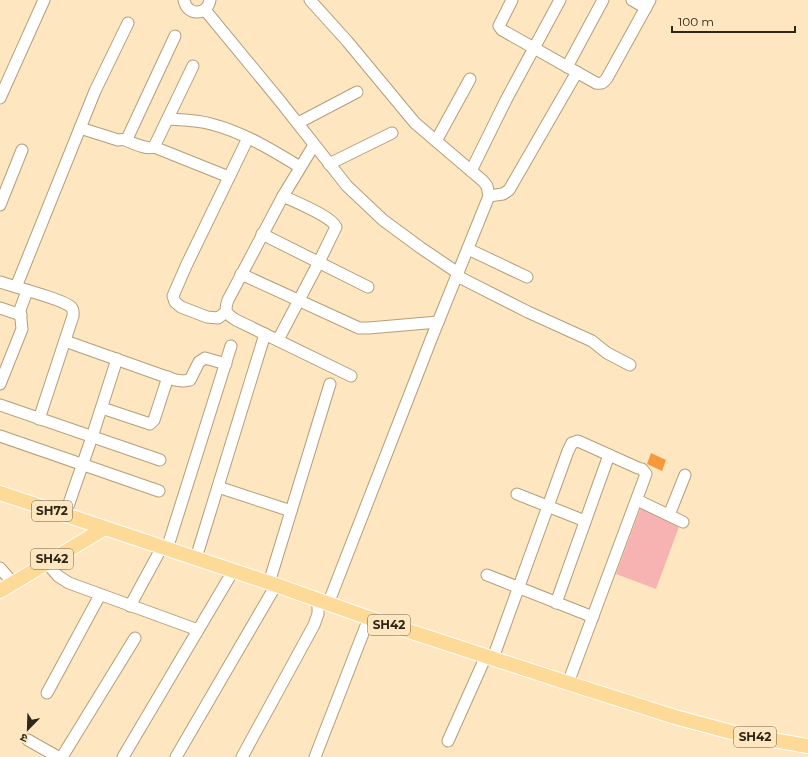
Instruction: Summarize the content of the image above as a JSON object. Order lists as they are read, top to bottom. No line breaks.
{"streets":{"main road":["SH72","SH42"]},"crossings":[["SH72","SH42"]],"scale_bar":"100 m","north":"bottom left"}
